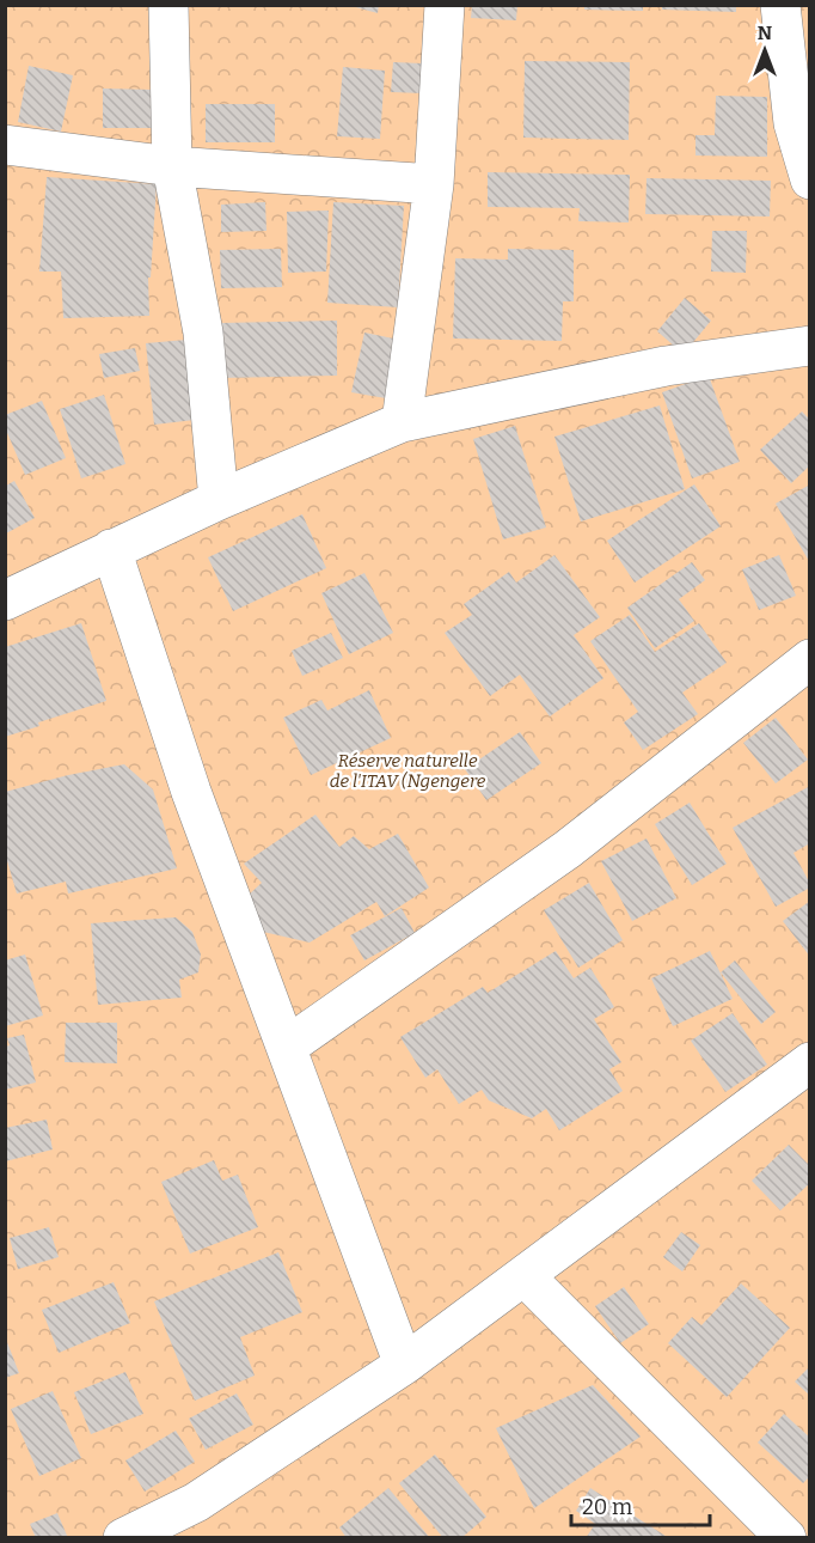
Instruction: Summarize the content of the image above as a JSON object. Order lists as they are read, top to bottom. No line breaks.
{"parks":["Réserve naturelle de l'ITAV (Ngengere"],"scale_bar":"20 m","north":"top"}
